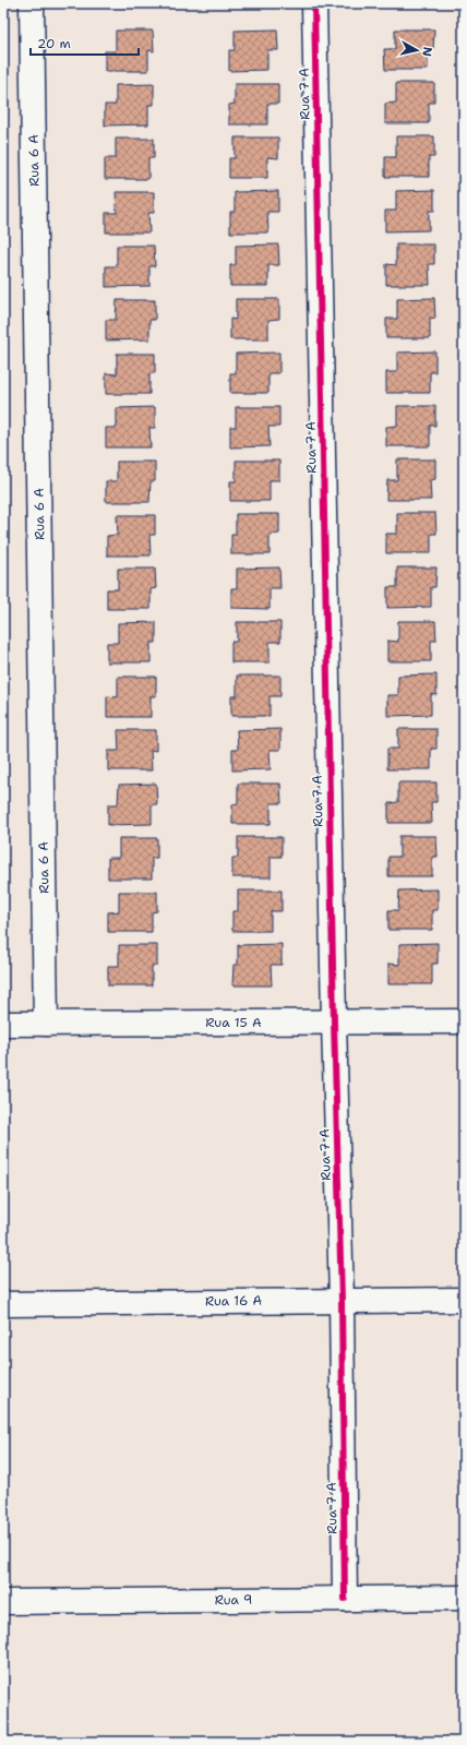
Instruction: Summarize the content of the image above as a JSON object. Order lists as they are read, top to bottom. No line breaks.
{"streets":{"street":["Rua 7 A","Rua 6 A","Rua 15 A","Rua 16 A","Rua 9"]},"crossings":[["Rua 7 A","Rua 15 A"],["Rua 7 A","Rua 16 A"],["Rua 7 A","Rua 9"],["Rua 6 A","Rua 15 A"]],"scale_bar":"20 m","north":"right"}
